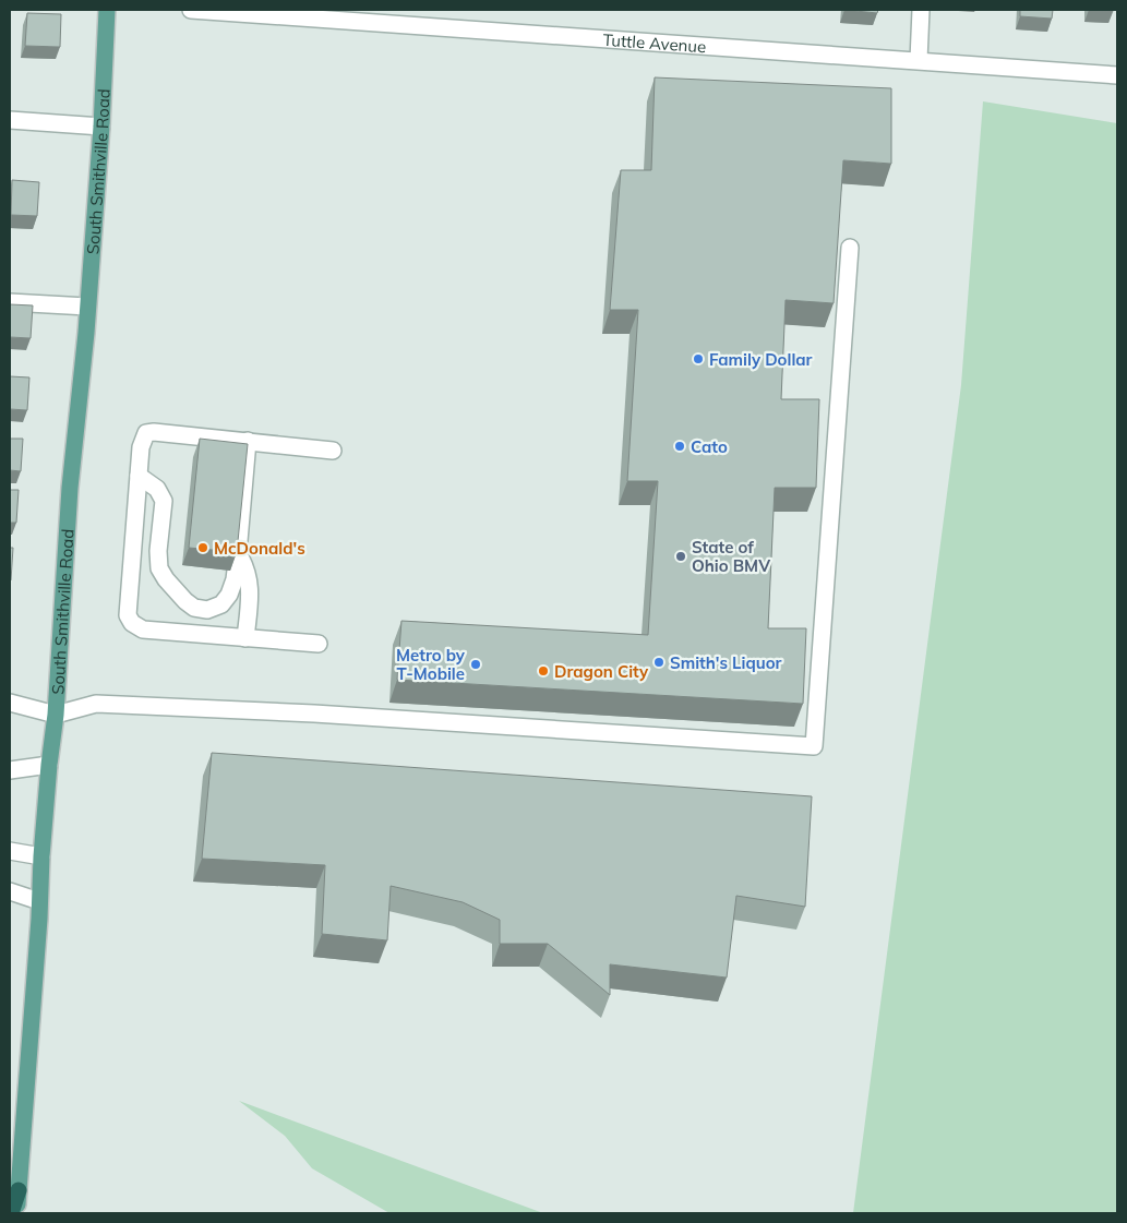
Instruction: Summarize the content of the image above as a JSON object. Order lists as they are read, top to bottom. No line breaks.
{"streets":{"main road":["South Smithville Road"],"street":["Tuttle Avenue"]},"places":["Family Dollar","Cato","McDonald's","State of Ohio BMV","Smith's Liquor","Metro by T-Mobile","Dragon City"]}
